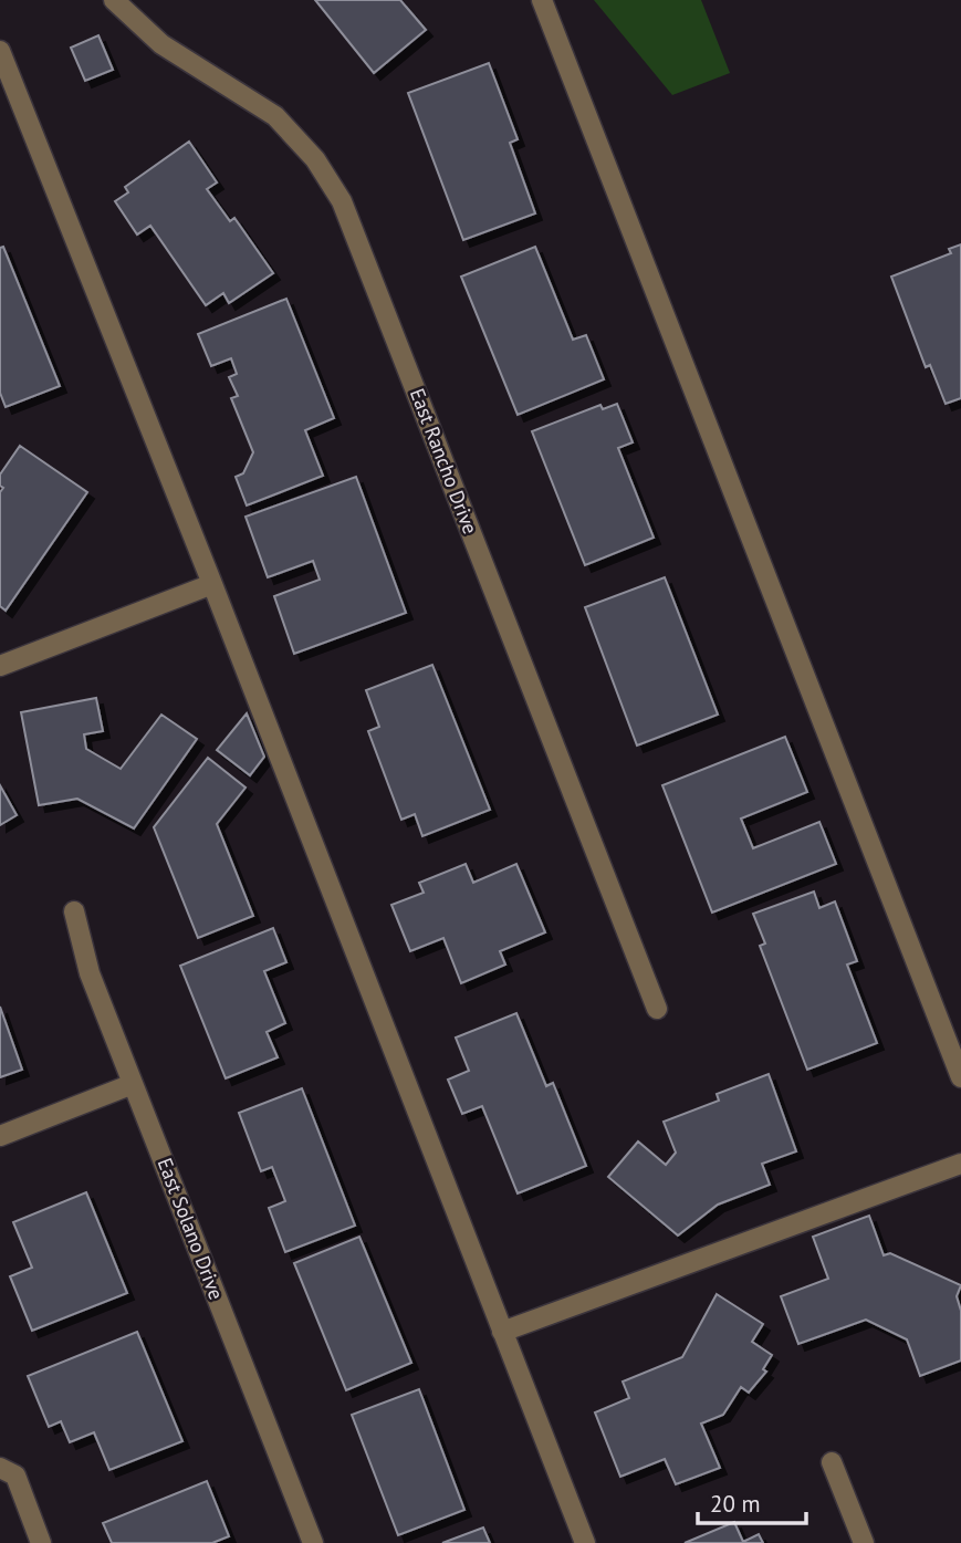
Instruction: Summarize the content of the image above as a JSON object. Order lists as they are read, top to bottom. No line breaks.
{"streets":{"street":["East Rancho Drive","East Solano Drive"]},"scale_bar":"20 m"}
